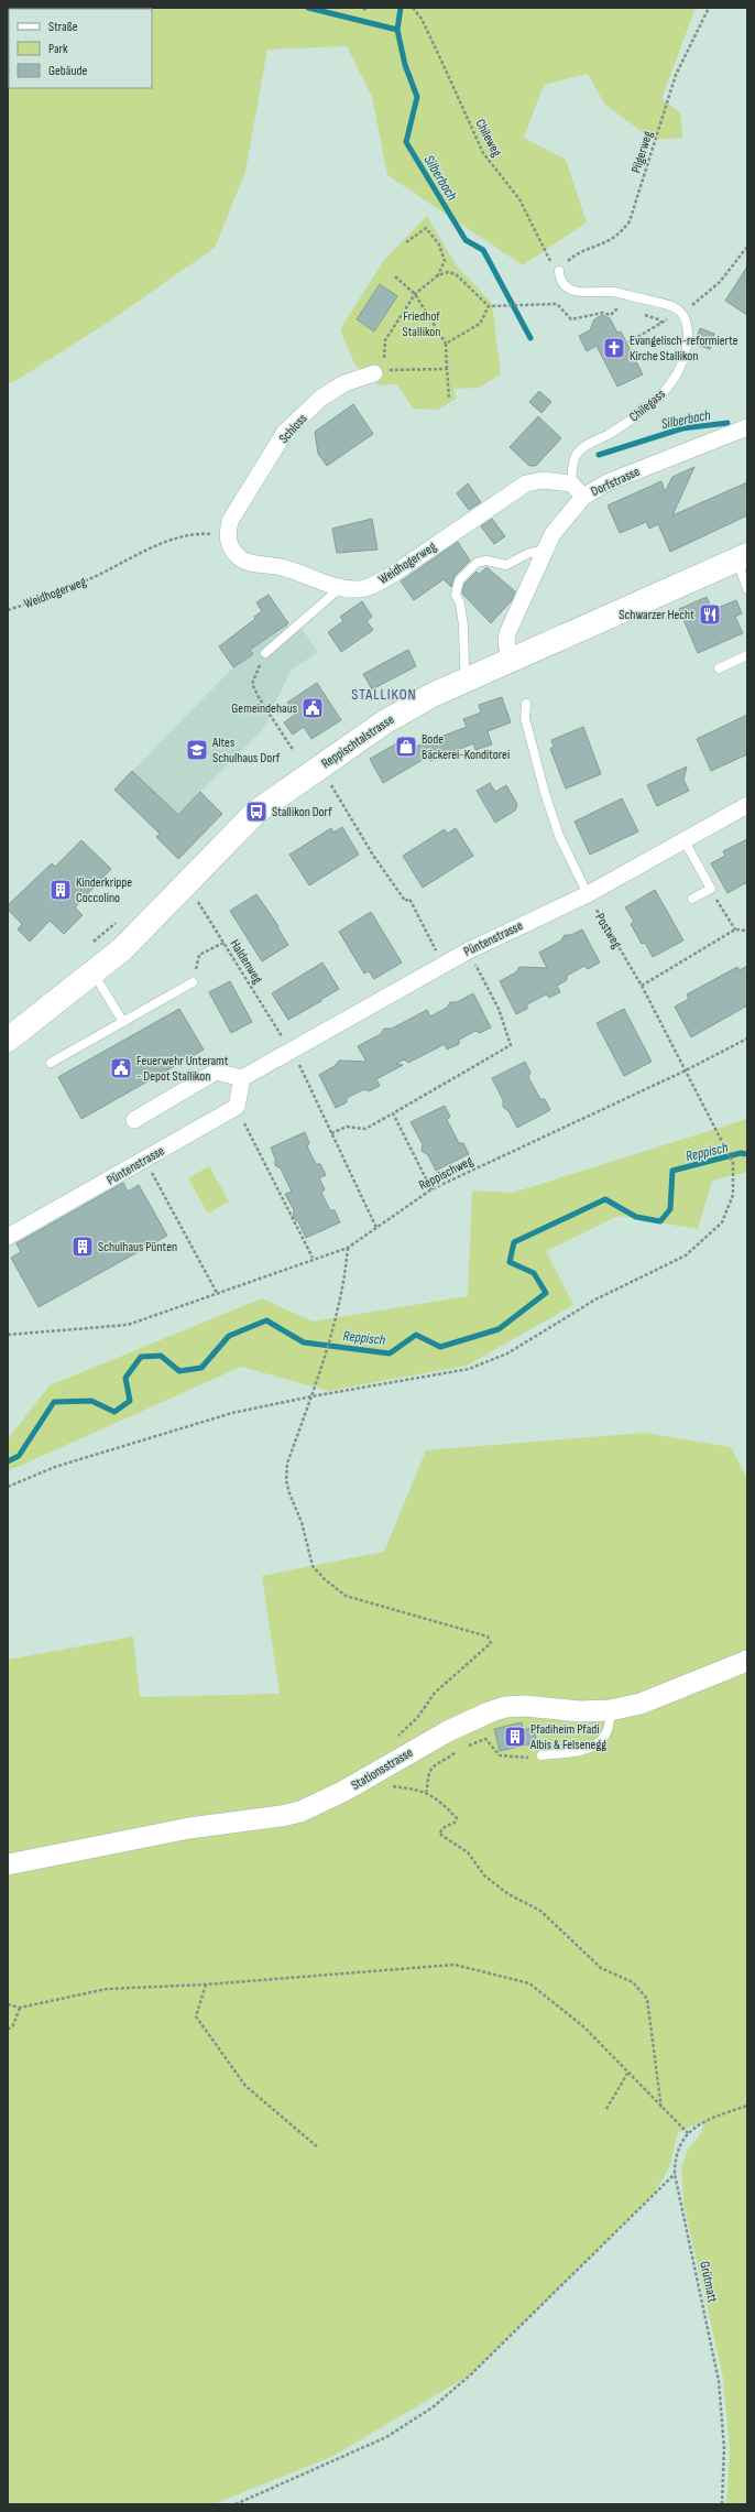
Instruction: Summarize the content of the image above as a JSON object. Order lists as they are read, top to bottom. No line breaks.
{"streets":{"main road":["Reppischtalstrasse"],"street":["Schloss","Dorfstrasse","Weidhogerweg","Püntenstrasse","Stationsstrasse"],"lane":["Chilegass"],"path":["Chileweg","Pilgerweg","Postweg","Haldenweg","Reppischweg","Grütmatt"]},"crossings":[["Chileweg","Pilgerweg"],["Chilegass","Weidhogerweg"],["Schloss","Weidhogerweg"],["Dorfstrasse","Reppischtalstrasse"],["Reppischtalstrasse","Haldenweg"],["Postweg","Püntenstrasse"],["Postweg","Reppischweg"],["Püntenstrasse","Haldenweg"],["Haldenweg","Reppischweg"]],"districts":["STALLIKON"],"water":["Silberbach","Reppisch"],"parks":["Friedhof Stallikon"],"places":{"church":["Evangelisch-reformierte Kirche Stallikon"],"restaurant":["Schwarzer Hecht"],"public building":["Gemeindehaus","Feuerwehr Unteramt - Depot Stallikon"],"shop":["Bode Bäckerei-Konditorei"],"school or university":["Altes Schulhaus Dorf"],"bus stop":["Stallikon Dorf"],"building":["Kinderkrippe Coccolino","Schulhaus Pünten","Pfadiheim Pfadi Albis & Felsenegg"]},"legend":["Straße","Park","Gebäude"]}
